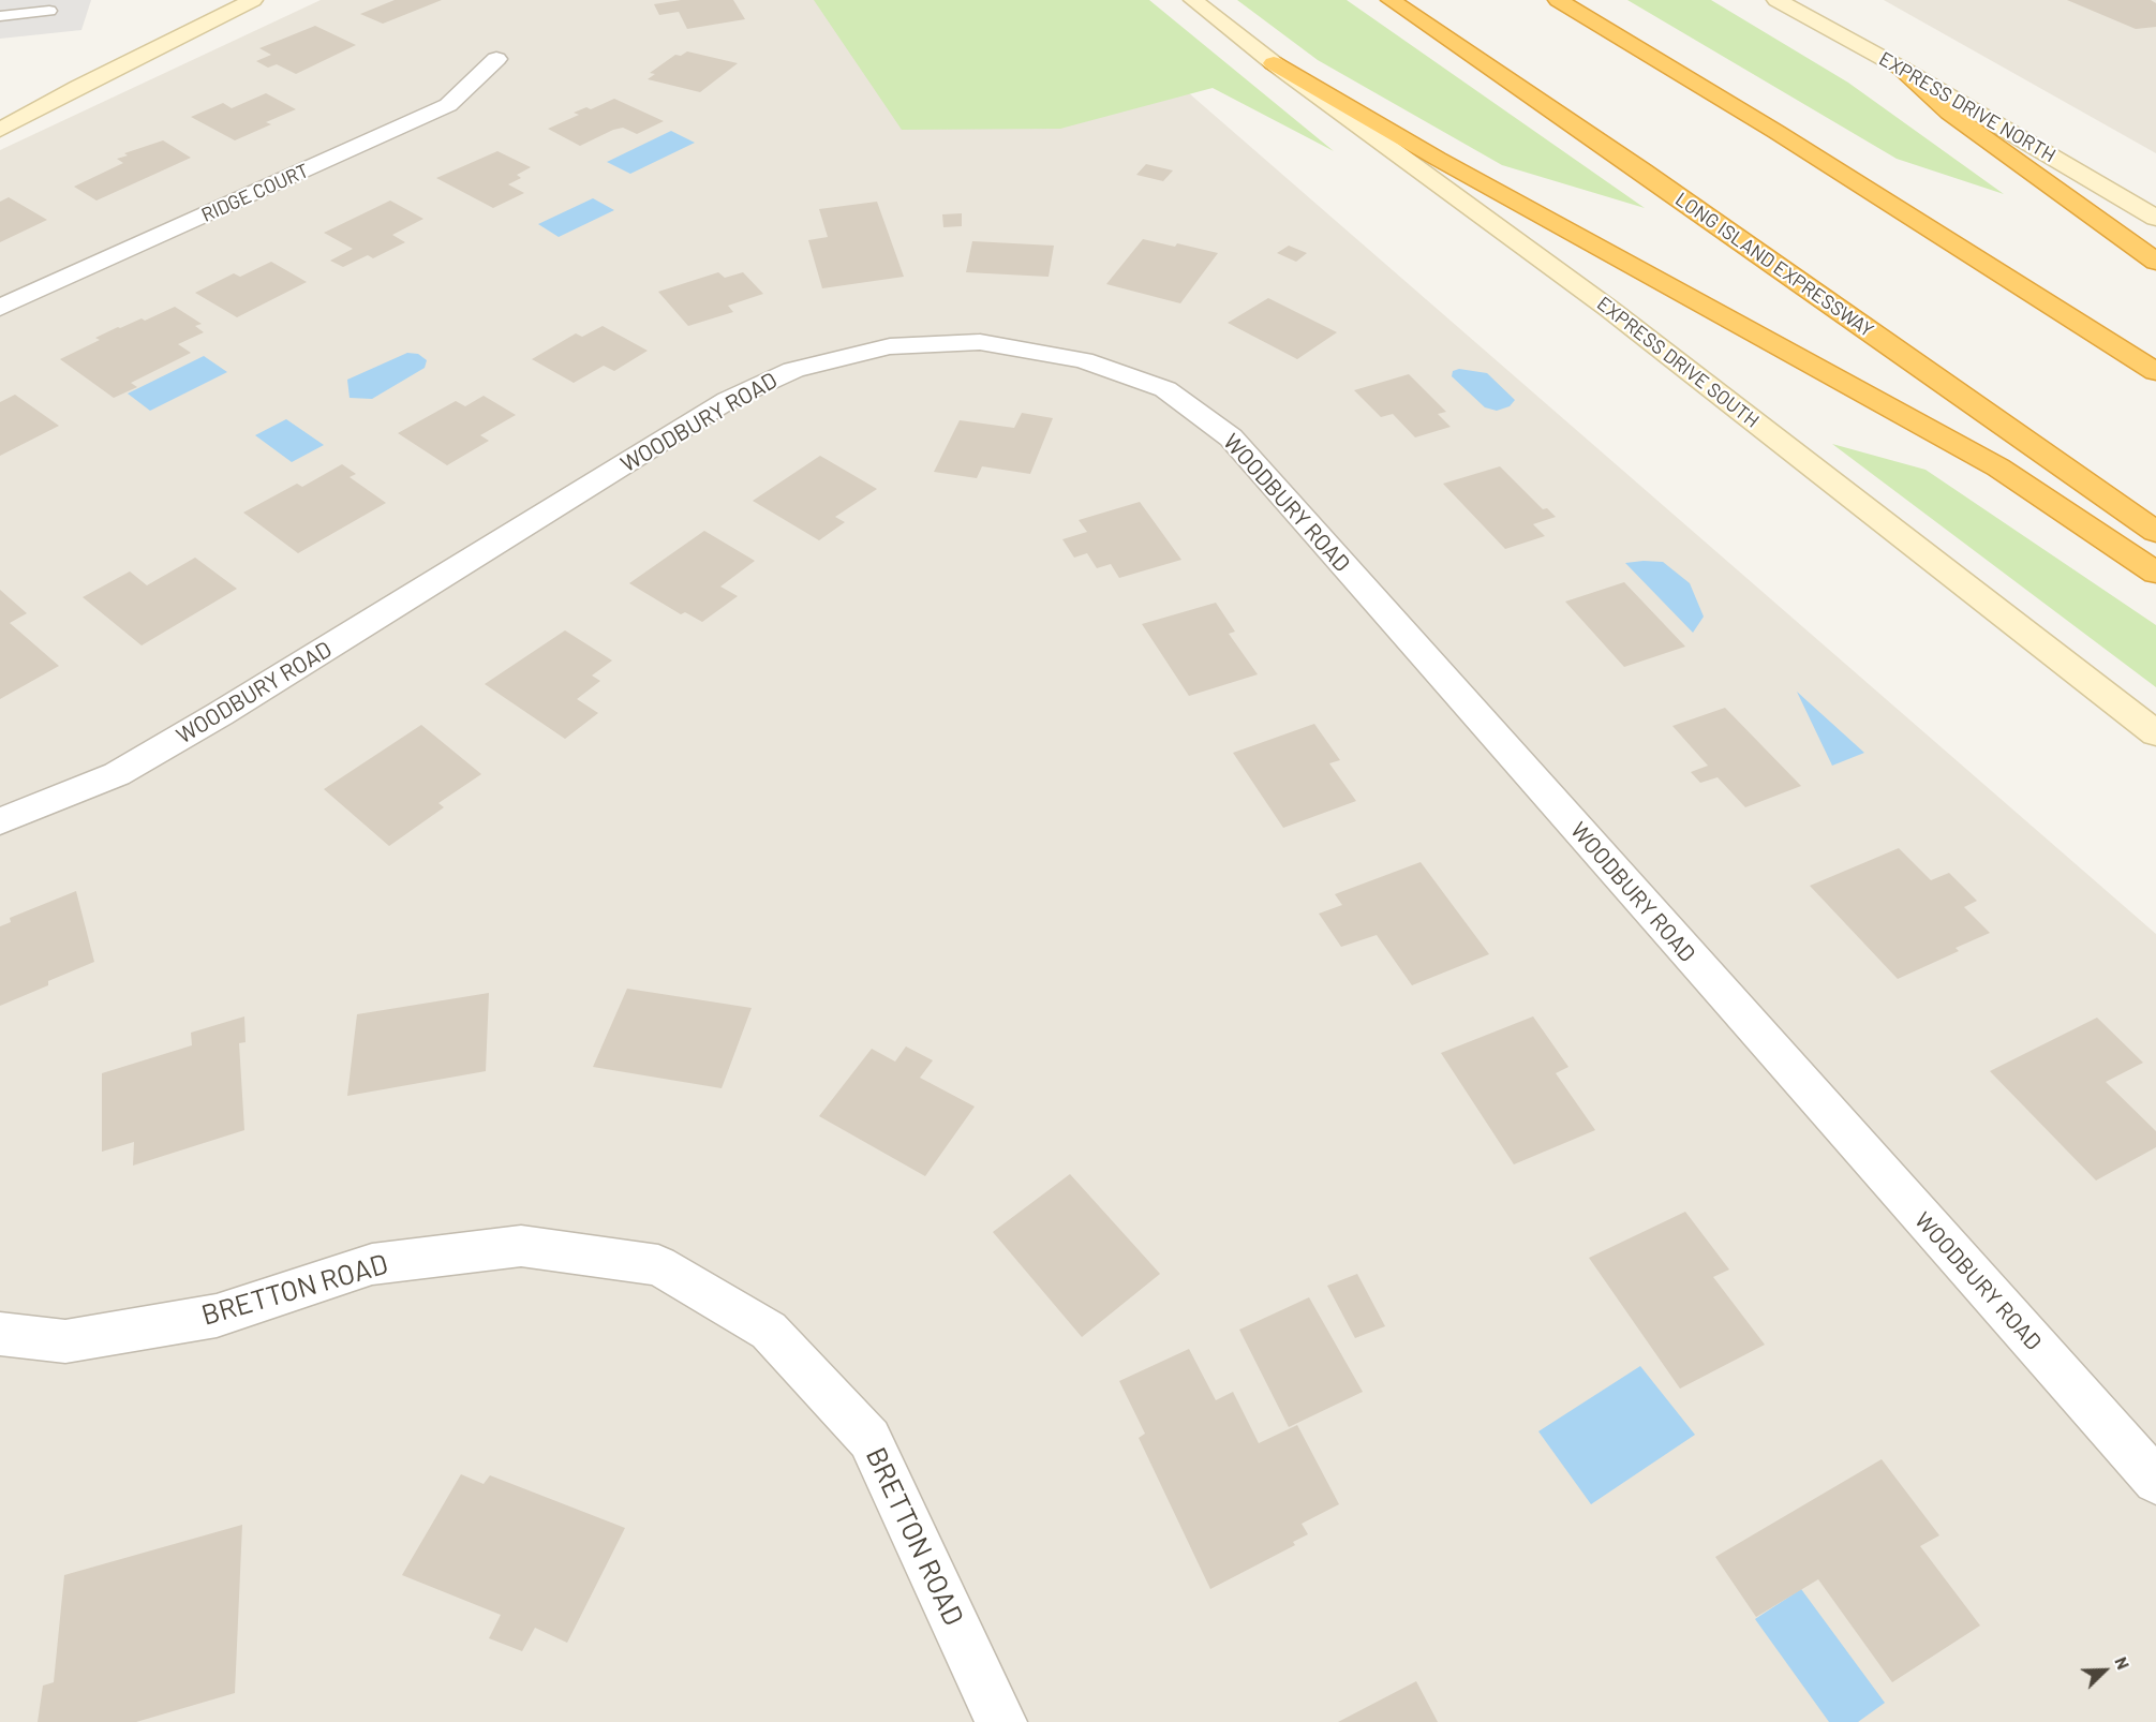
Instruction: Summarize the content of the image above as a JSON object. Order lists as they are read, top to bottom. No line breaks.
{"streets":{"highway":["LONG ISLAND EXPRESSWAY"],"main road":["EXPRESS DRIVE NORTH","EXPRESS DRIVE SOUTH"],"street":["RIDGE COURT","WOODBURY ROAD","BRETTON ROAD"]},"north":"top right"}
